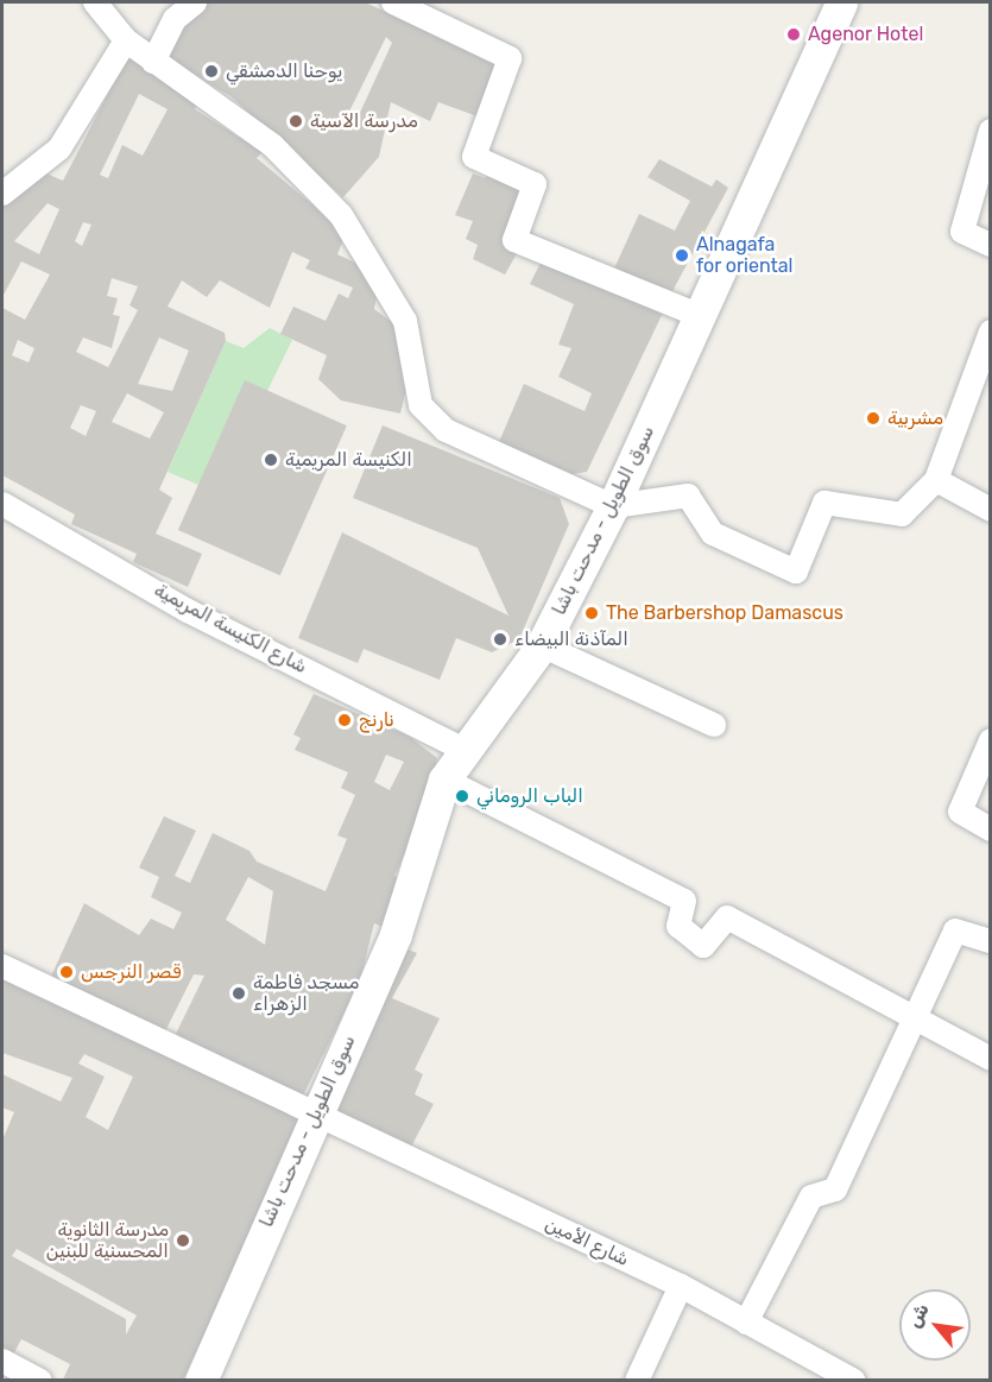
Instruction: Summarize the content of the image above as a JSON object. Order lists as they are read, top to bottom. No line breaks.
{"streets":{"street":["سوق الطويل - مدحت باشا","شارع الكنيسة المريمية","شارع الأمين"]},"crossings":[["سوق الطويل - مدحت باشا","شارع الكنيسة المريمية"],["سوق الطويل - مدحت باشا","شارع الأمين"]],"places":["Agenor Hotel","يوحنا الدمشقي","مدرسة الآسية","Alnagafa for oriental","مشربية","الكنيسة المريمية","The Barbershop Damascus","المآذنة البيضاء","نارنج","الباب الروماني","قصر النرجس","مسجد فاطمة الزهراء","مدرسة الثانوية المحسنية للبنين"],"north":"top left"}
